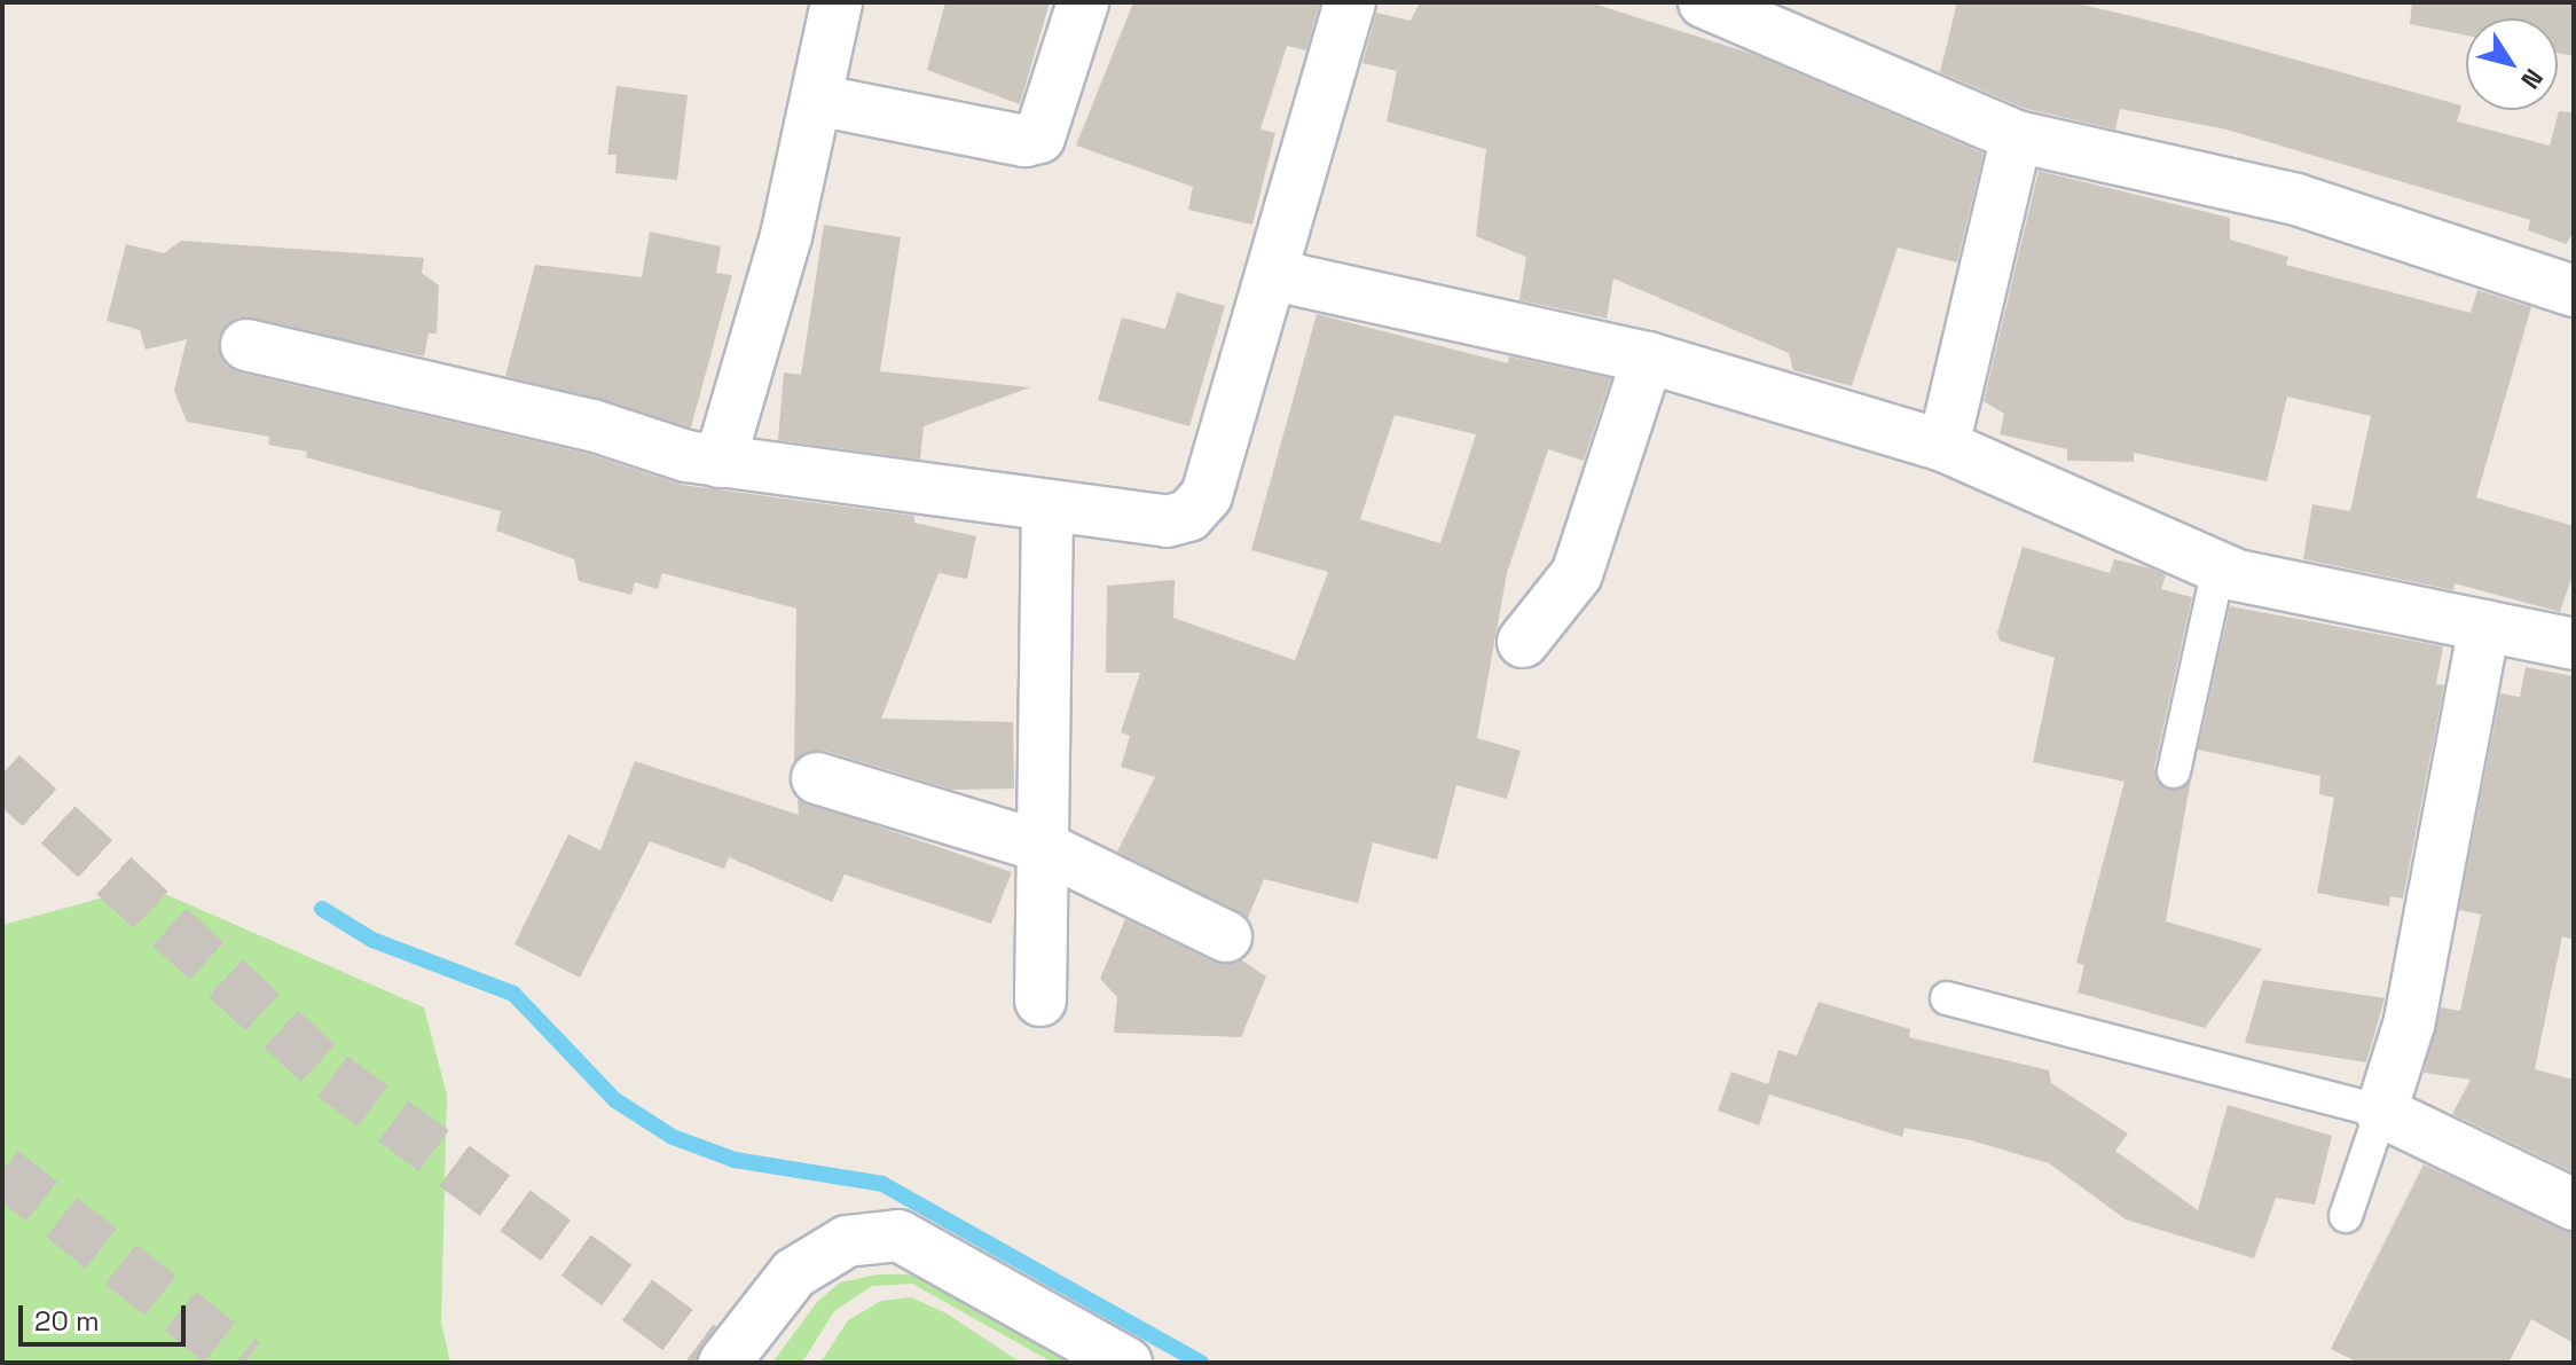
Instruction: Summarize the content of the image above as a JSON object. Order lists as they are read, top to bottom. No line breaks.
{"scale_bar":"20 m","north":"bottom right"}
